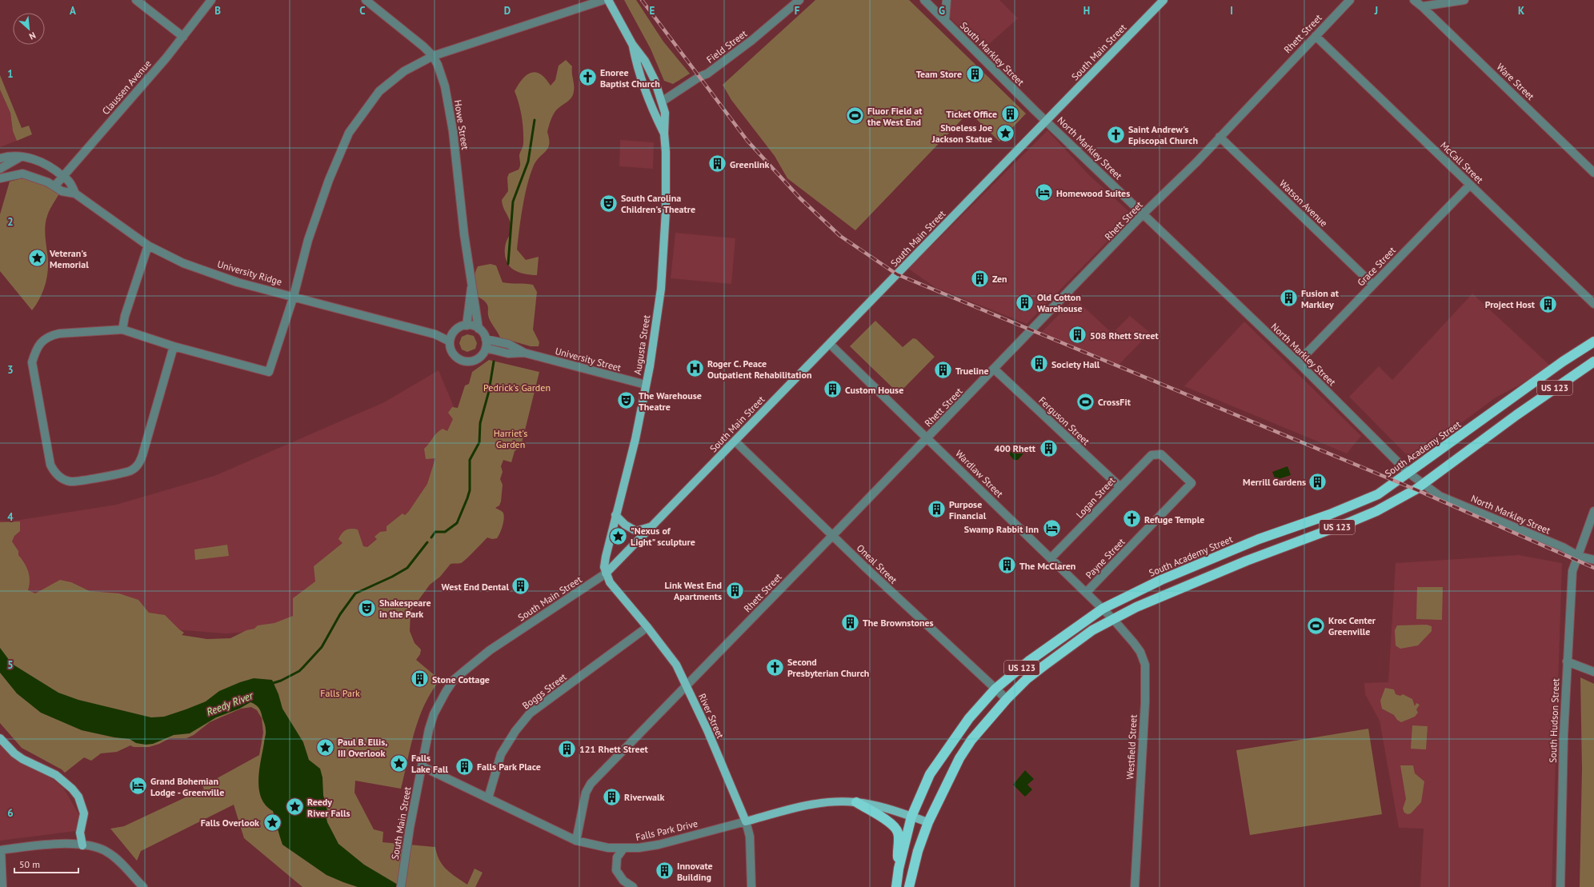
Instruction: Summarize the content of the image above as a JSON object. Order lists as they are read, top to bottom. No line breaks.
{"streets":{"highway":["US 123","South Academy Street"],"main road":["South Main Street","Augusta Street","River Street","Falls Park Drive"],"street":["Rhett Street","Field Street","South Markley Street","Ware Street","Claussen Avenue","Howe Street","North Markley Street","McCall Street","Watson Avenue","Grace Street","University Ridge","University Street","Ferguson Street","Wardlaw Street","Logan Street","Payne Street","Oneal Street","Boggs Street","South Hudson Street","Westfield Street"]},"crossings":[["Rhett Street","North Markley Street"],["Rhett Street","McCall Street"],["Rhett Street","Watson Avenue"],["Rhett Street","Ferguson Street"],["Rhett Street","Wardlaw Street"],["Rhett Street","Oneal Street"],["Rhett Street","River Street"],["Rhett Street","Falls Park Drive"],["Field Street","Augusta Street"],["South Main Street","South Markley Street"],["South Main Street","North Markley Street"],["South Main Street","Augusta Street"],["South Main Street","Wardlaw Street"],["South Main Street","Oneal Street"],["South Main Street","River Street"],["South Main Street","Falls Park Drive"],["South Markley Street","North Markley Street"],["Claussen Avenue","University Ridge"],["Howe Street","University Ridge"],["Howe Street","University Street"],["North Markley Street","Grace Street"],["North Markley Street","US 123"],["North Markley Street","South Academy Street"],["North Markley Street","South Hudson Street"],["McCall Street","Grace Street"],["Watson Avenue","Grace Street"],["University Ridge","University Street"],["Augusta Street","University Street"],["Augusta Street","River Street"],["US 123","Wardlaw Street"],["US 123","Oneal Street"],["US 123","Westfield Street"],["US 123","Falls Park Drive"],["Ferguson Street","Logan Street"],["South Academy Street","Wardlaw Street"],["South Academy Street","Oneal Street"],["South Academy Street","Falls Park Drive"],["Wardlaw Street","Logan Street"],["Wardlaw Street","Payne Street"],["Wardlaw Street","Westfield Street"],["Logan Street","Payne Street"],["Boggs Street","River Street"],["Boggs Street","Falls Park Drive"],["River Street","Falls Park Drive"]],"water":["Reedy River"],"parks":["Pedrick's Garden","Harriet's Garden","Falls Park"],"places":{"building":["Team Store","Ticket Office","Greenlink","Zen","Fusion at Markley","Old Cotton Warehouse","Project Host","508 Rhett Street","Society Hall","Trueline","Custom House","400 Rhett","Merrill Gardens","Purpose Financial","The McClaren","West End Dental","Link West End Apartments","The Brownstones","Stone Cottage","121 Rhett Street","Falls Park Place","Riverwalk","Innovate Building"],"church":["Enoree Baptist Church","Saint Andrew's Episcopal Church","Refuge Temple","Second Presbyterian Church"],"sports":["Fluor Field at the West End","CrossFit","Kroc Center Greenville"],"place":["Shoeless Joe Jackson Statue","Veteran's Memorial","\"Nexus of Light\" sculpture","Paul B. Ellis, III Overlook","Falls Lake Fall","Reedy River Falls","Falls Overlook"],"hotel":["Homewood Suites","Swamp Rabbit Inn","Grand Bohemian Lodge - Greenville"],"theatre":["South Carolina Children's Theatre","The Warehouse Theatre","Shakespeare in the Park"],"hospital":["Roger C. Peace Outpatient Rehabilitation"]},"scale_bar":"50 m","north":"bottom right","grid":{"columns":["A","B","C","D","E","F","G","H","I","J","K"],"rows":["1","2","3","4","5","6"]}}
